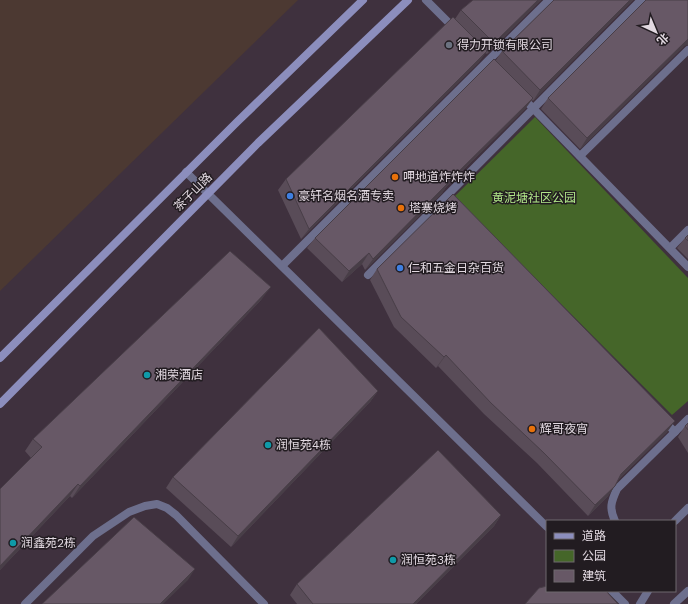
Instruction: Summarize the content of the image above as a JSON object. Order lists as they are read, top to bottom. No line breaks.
{"streets":{"main road":["茶子山路"]},"parks":["黄泥塘社区公园"],"places":["得力开锁有限公司","呷地道炸炸炸","豪轩名烟名酒专卖","塔寨烧烤","仁和五金日杂百货","湘荣酒店","辉哥夜宵","润恒苑4栋","润鑫苑2栋","润恒苑3栋"],"legend":["道路","公园","建筑"],"north":"bottom right"}
